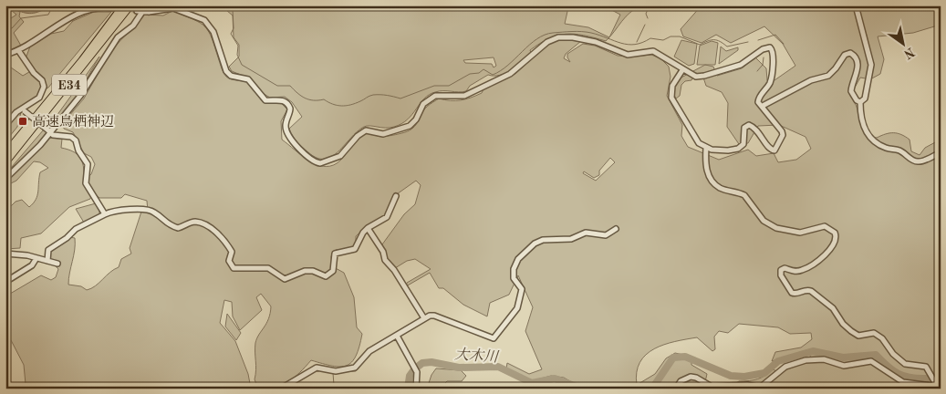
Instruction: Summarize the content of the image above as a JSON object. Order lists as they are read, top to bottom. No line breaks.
{"streets":{"highway":["E34"]},"water":["大木川"],"places":{"transit":["高速鳥栖神辺"]},"north":"bottom right"}
